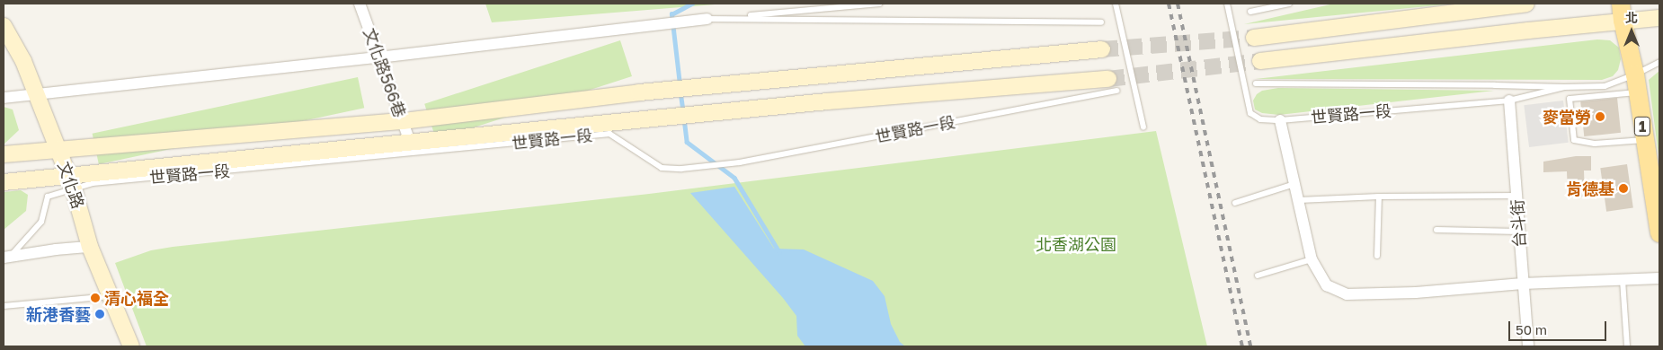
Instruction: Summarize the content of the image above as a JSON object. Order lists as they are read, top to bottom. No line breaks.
{"streets":{"main road":["1"],"street":["文化路566巷","世賢路一段","文化路","台斗街"]},"crossings":[["文化路566巷","世賢路一段"],["世賢路一段","1"],["世賢路一段","文化路"],["世賢路一段","台斗街"]],"parks":["北香湖公園"],"places":["麥當勞","肯德基","清心福全","新港香藝"],"scale_bar":"50 m","north":"top"}
